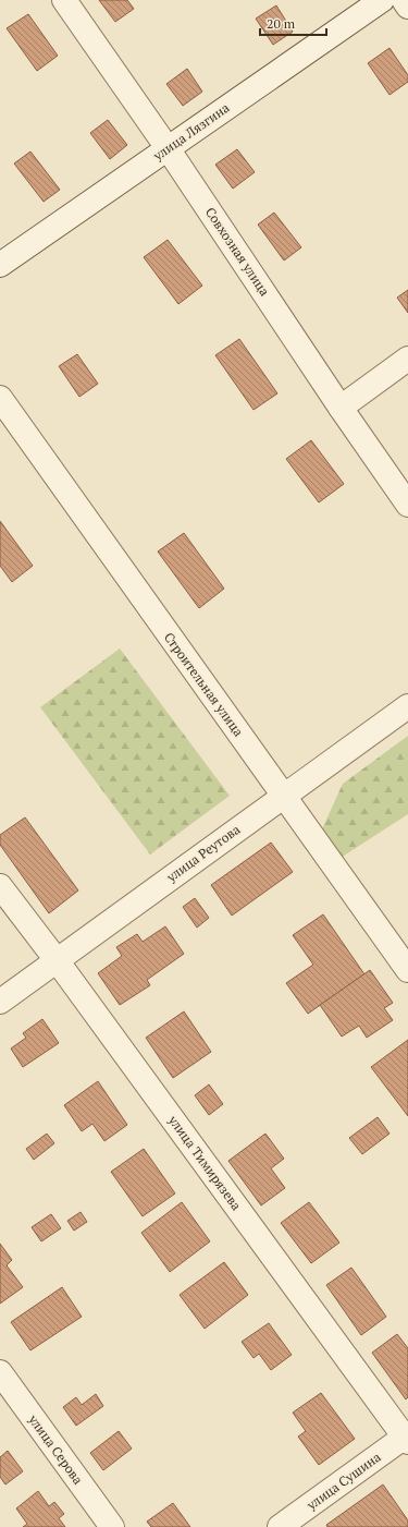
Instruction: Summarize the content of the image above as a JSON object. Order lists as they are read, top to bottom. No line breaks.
{"streets":{"street":["улица Лязгина","Совхозная улица","Строительная улица","улица Реутова","улица Тимирязева","улица Серова","улица Сушина"]},"crossings":[["улица Лязгина","Совхозная улица"],["Строительная улица","улица Реутова"],["улица Реутова","улица Тимирязева"],["улица Тимирязева","улица Сушина"]],"scale_bar":"20 m"}
